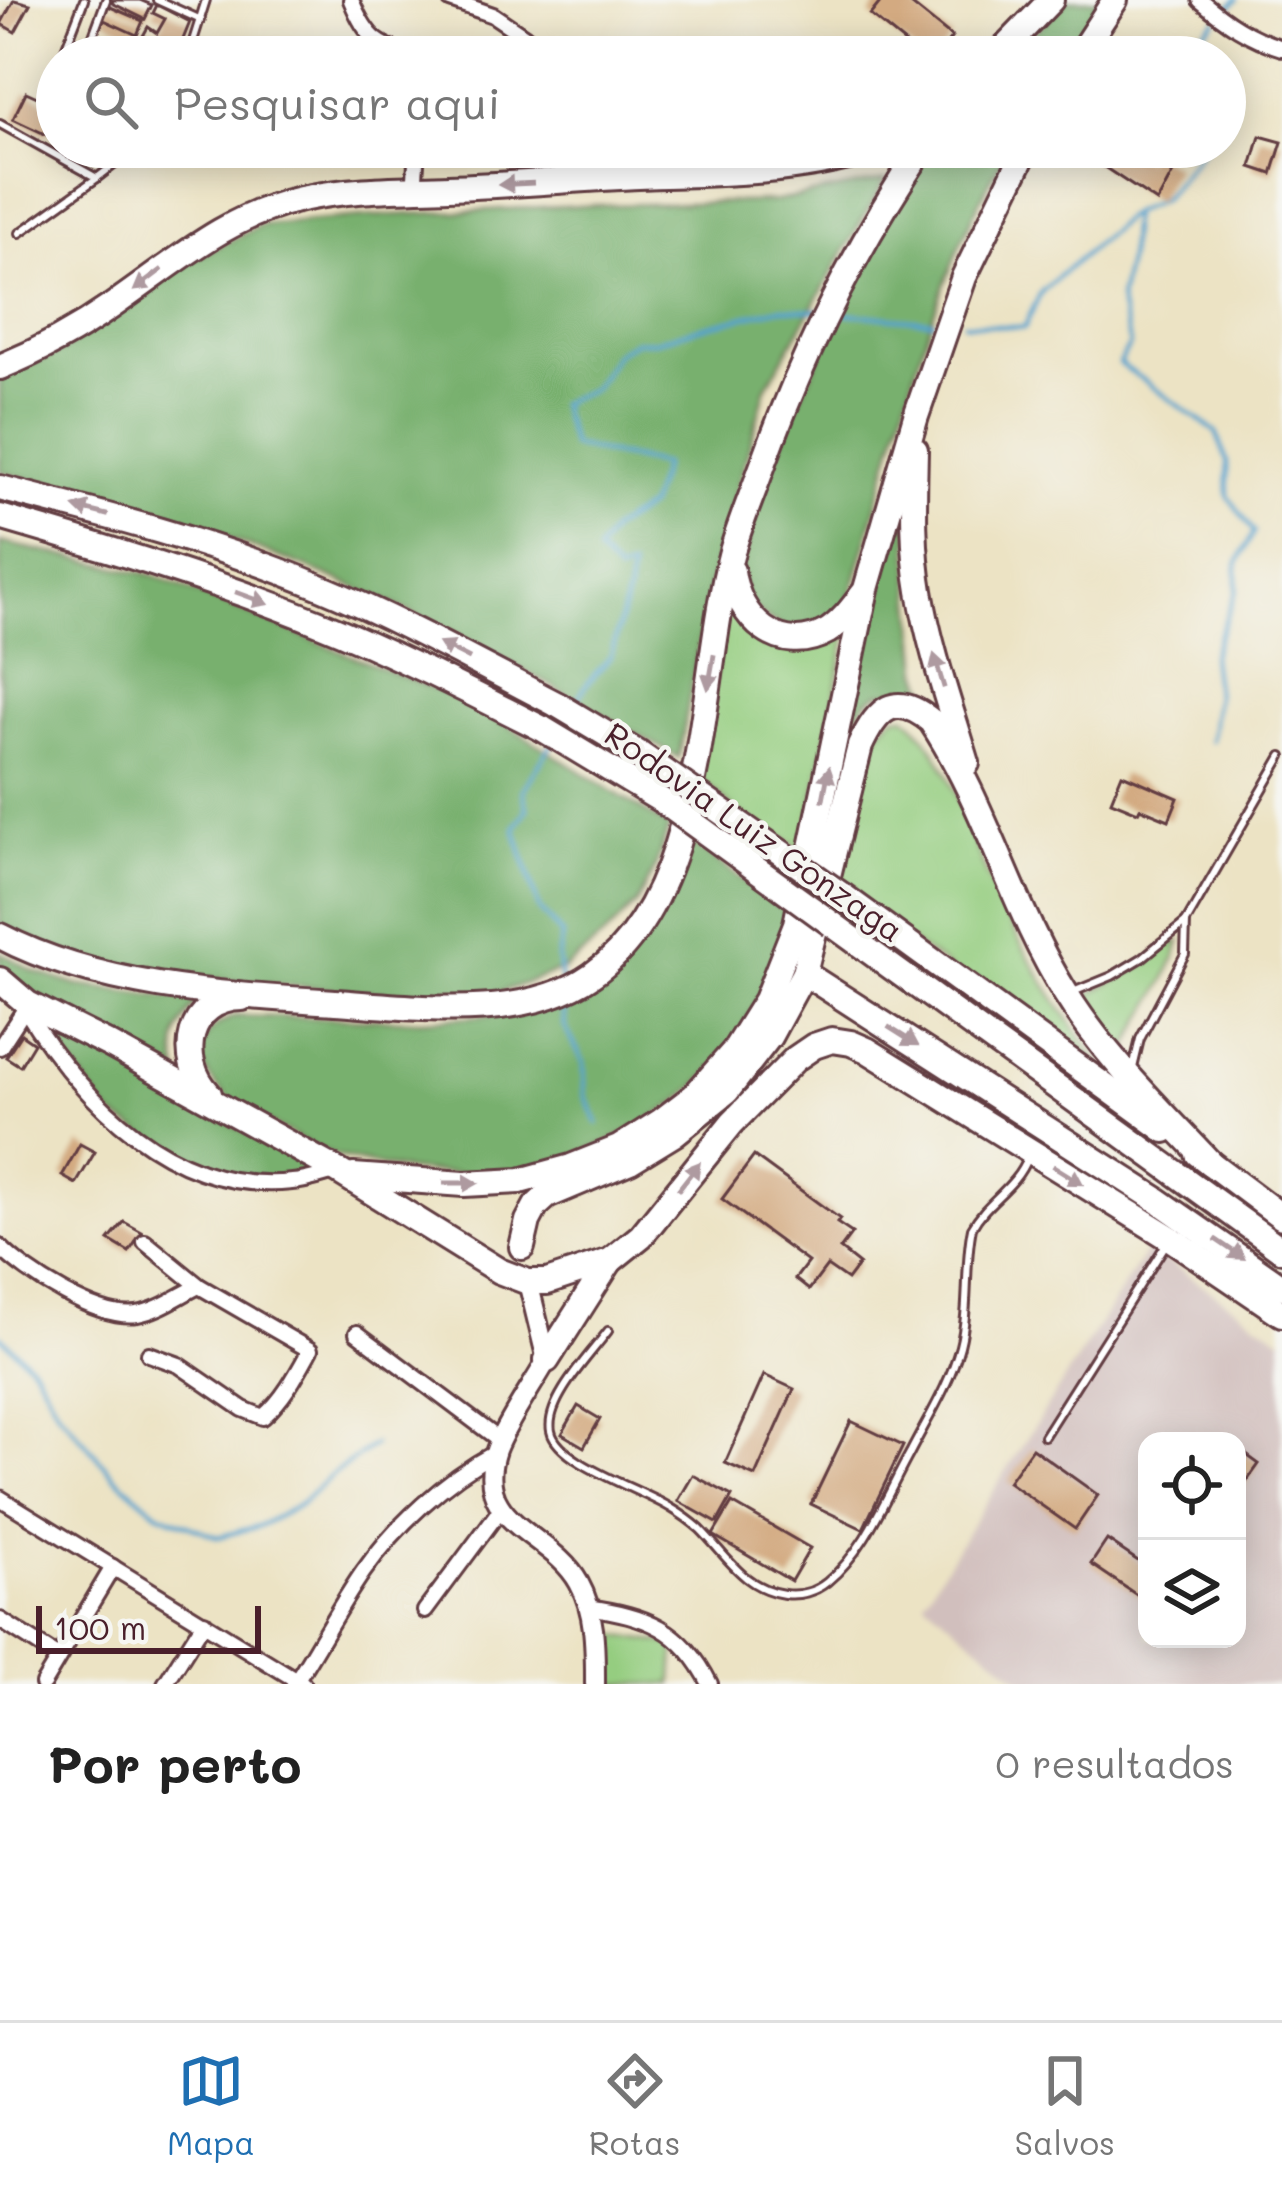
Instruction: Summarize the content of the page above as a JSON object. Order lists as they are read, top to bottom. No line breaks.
{"streets":{"highway":["Rodovia Luiz Gonzaga"]},"scale_bar":"100 m","page":{"search":"Pesquisar aqui","scale":"100 m","heading":["Por perto","0 resultados"],"nav":["Mapa","Rotas","Salvos"]}}
